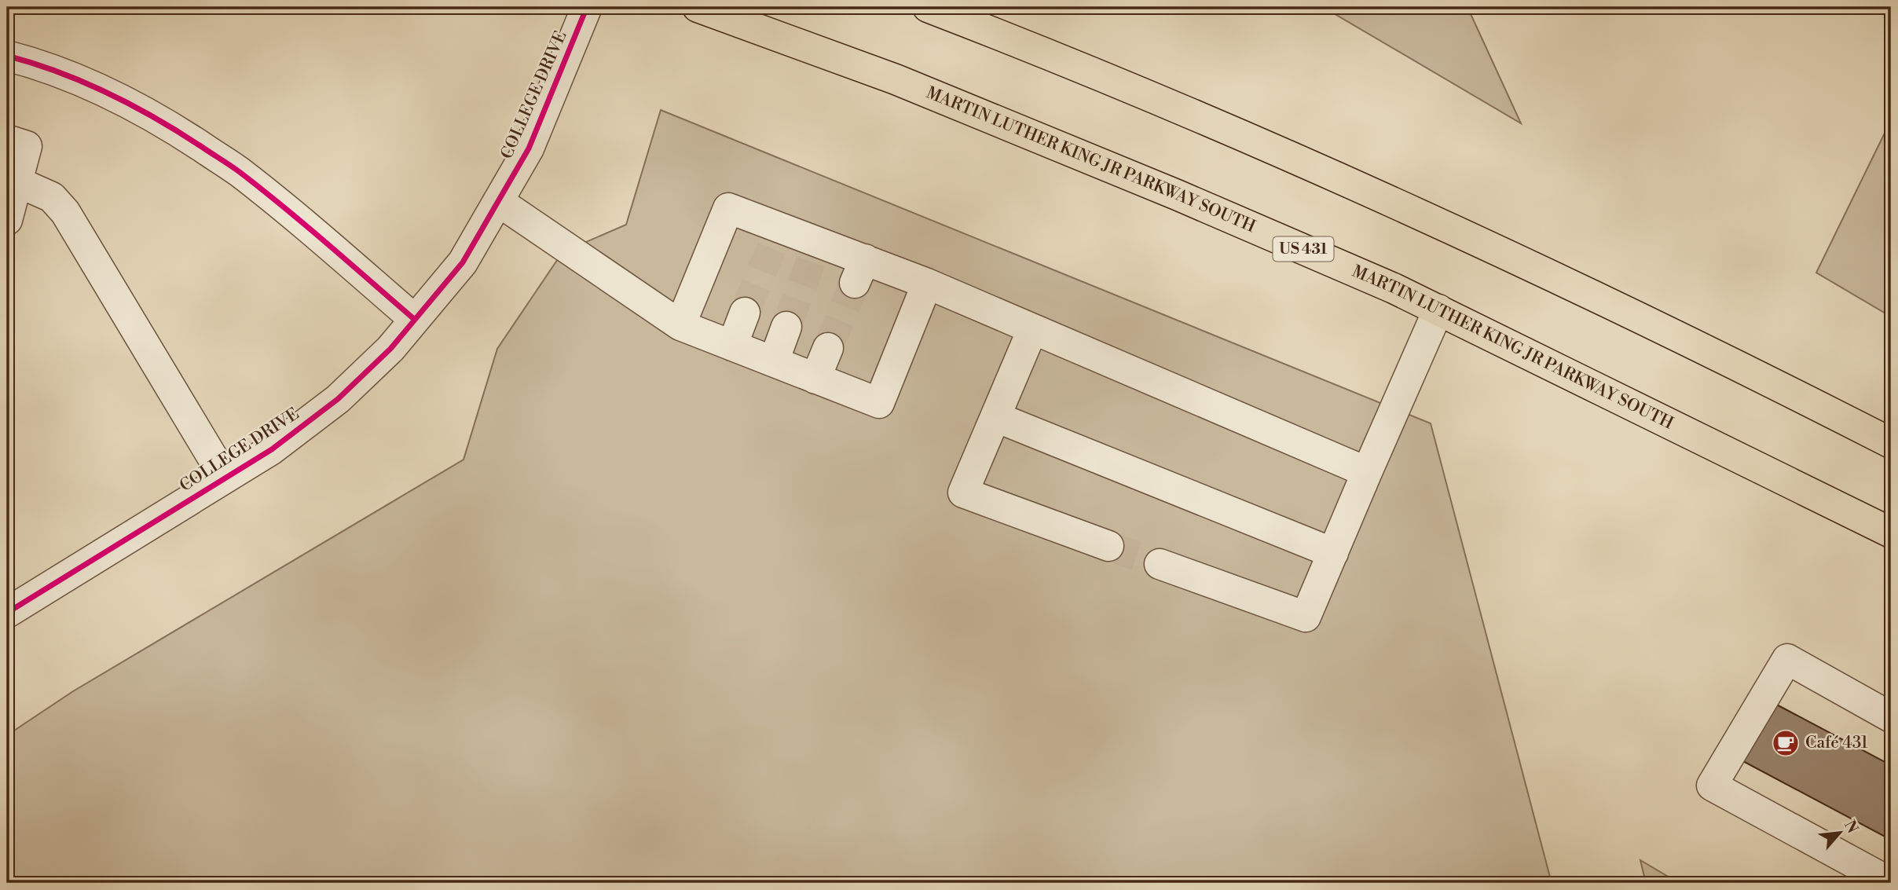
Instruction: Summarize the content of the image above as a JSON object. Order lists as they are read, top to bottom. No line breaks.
{"streets":{"highway":["MARTIN LUTHER KING JR PARKWAY SOUTH","US 431"],"street":["COLLEGE DRIVE"]},"places":{"cafe":["Café 431"]},"north":"top right"}
